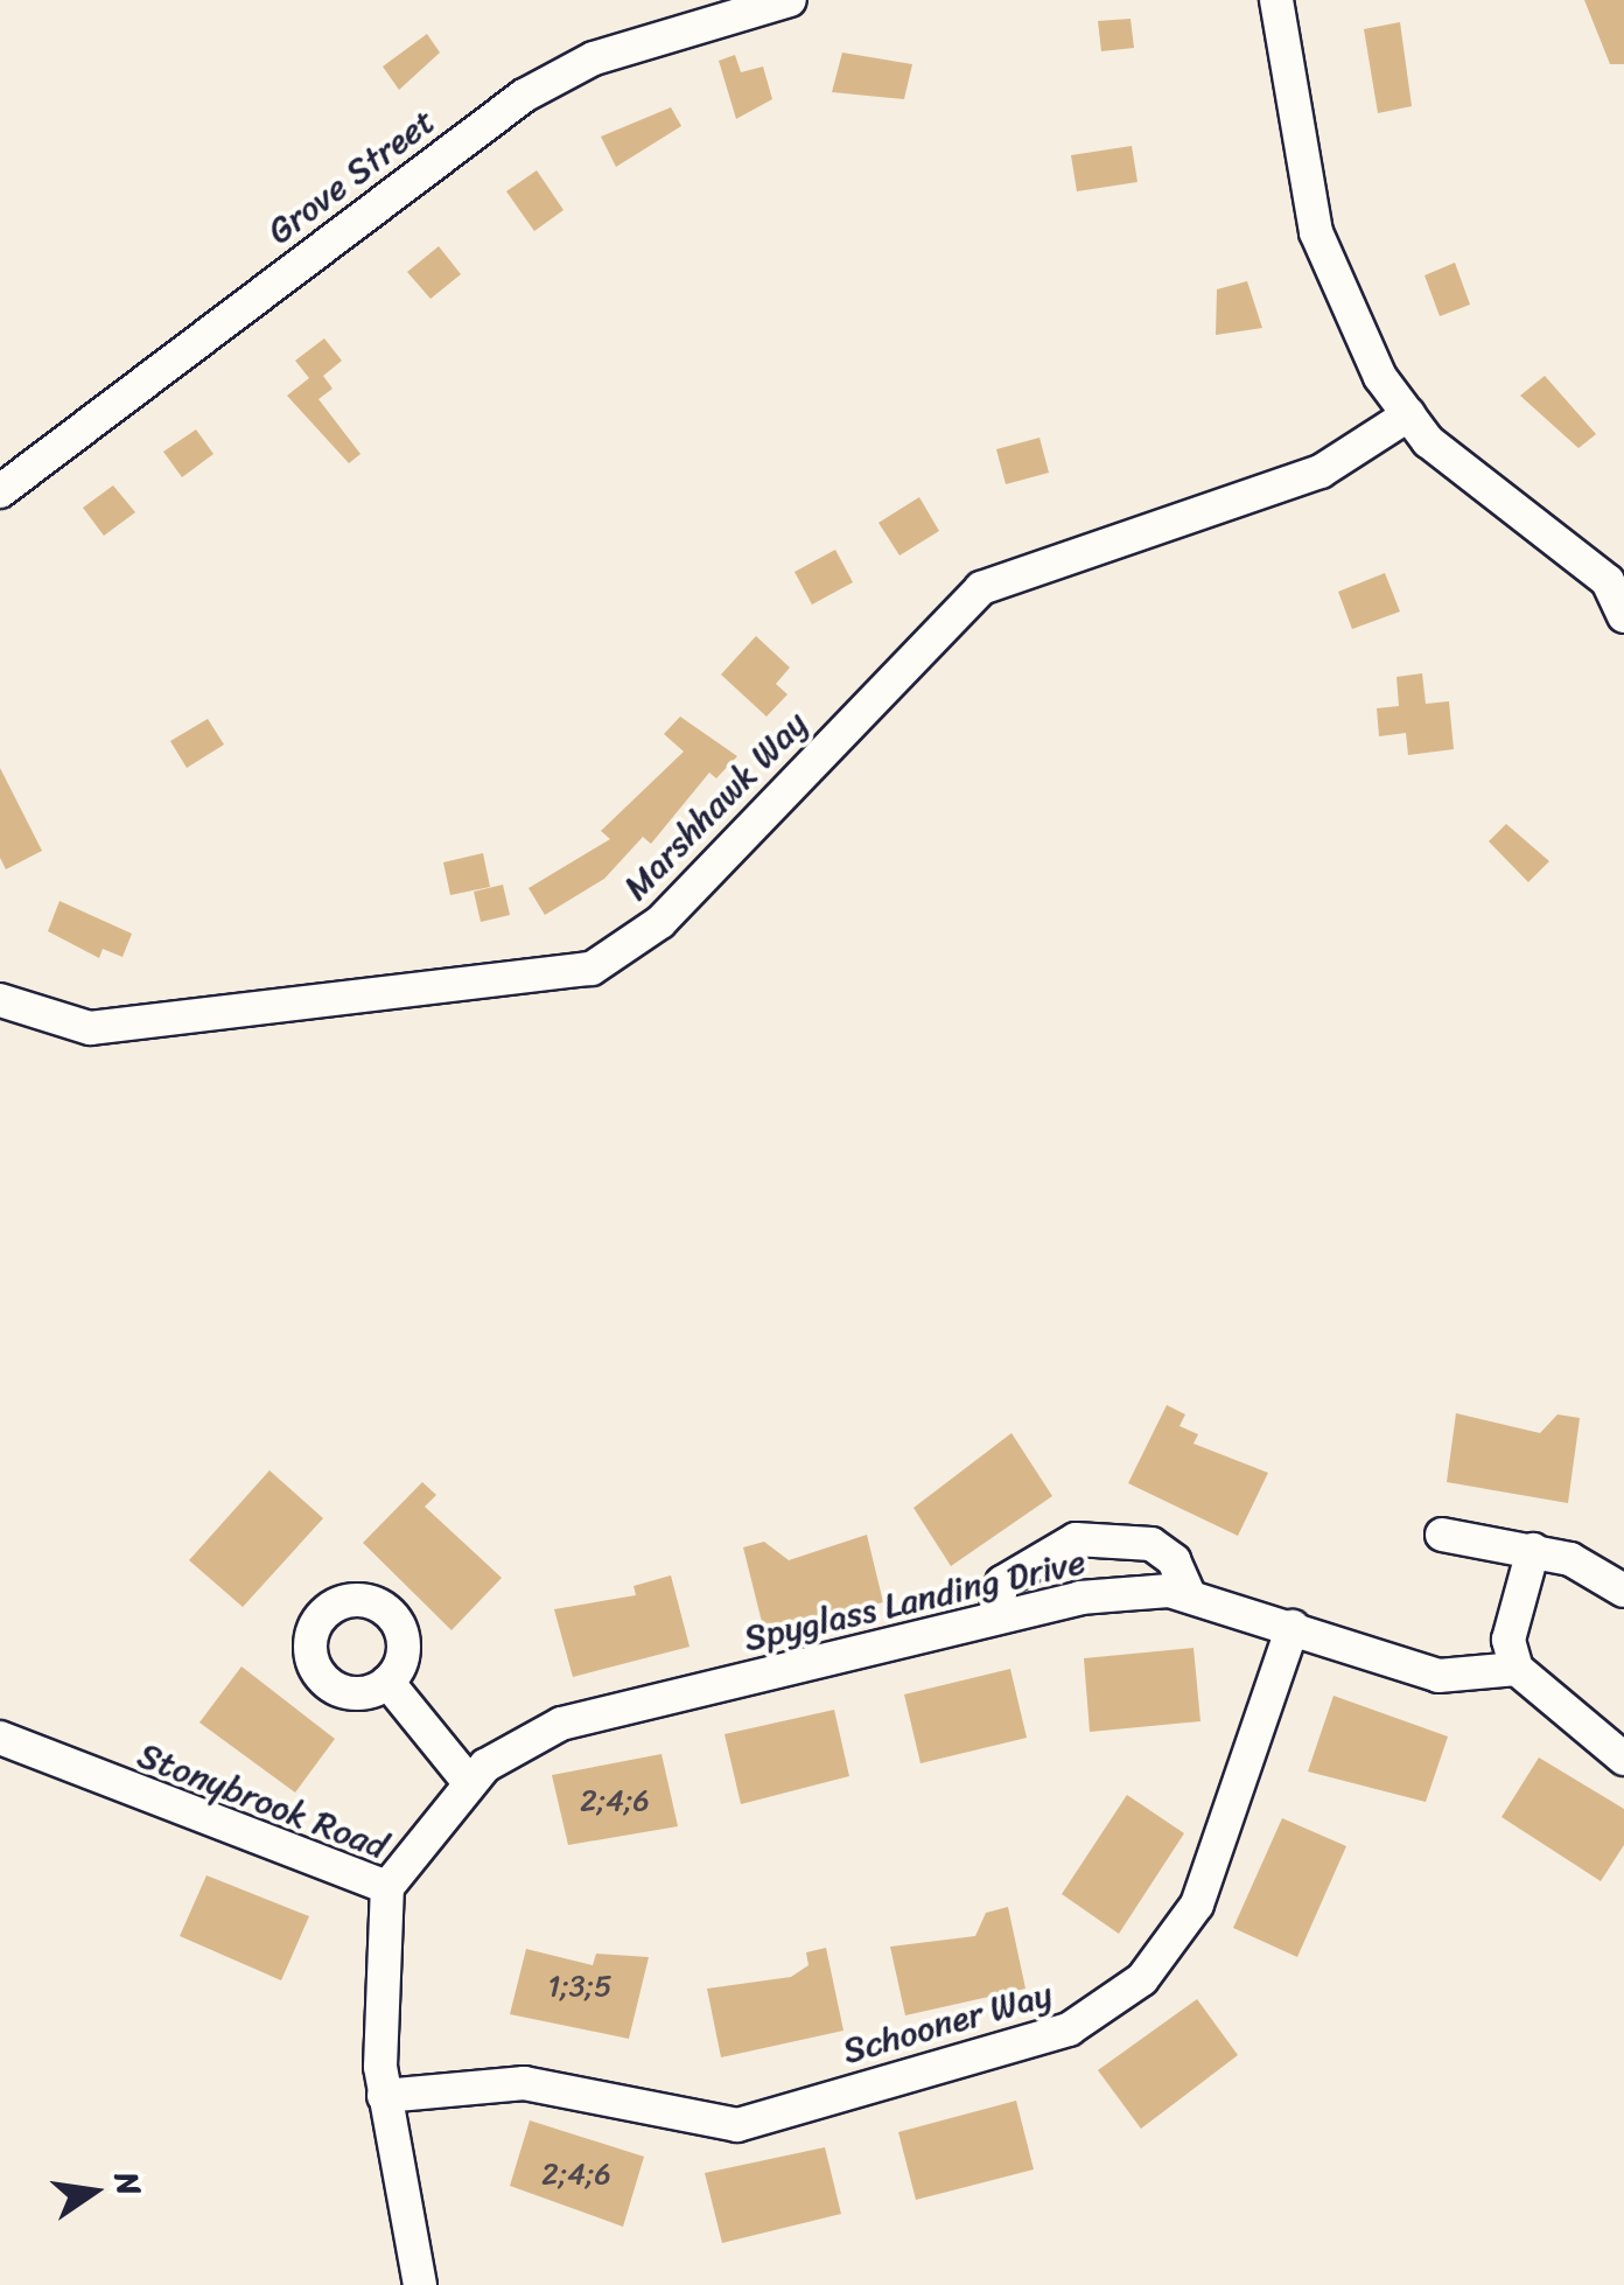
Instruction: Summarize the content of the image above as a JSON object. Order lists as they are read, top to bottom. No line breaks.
{"streets":{"street":["Grove Street","Marshhawk Way","Spyglass Landing Drive","Stonybrook Road","Schooner Way"]},"crossings":[["Spyglass Landing Drive","Stonybrook Road"],["Spyglass Landing Drive","Schooner Way"],["Stonybrook Road","Schooner Way"]],"house_numbers":["2;4;6","1;3;5","2;4;6"],"north":"right"}
